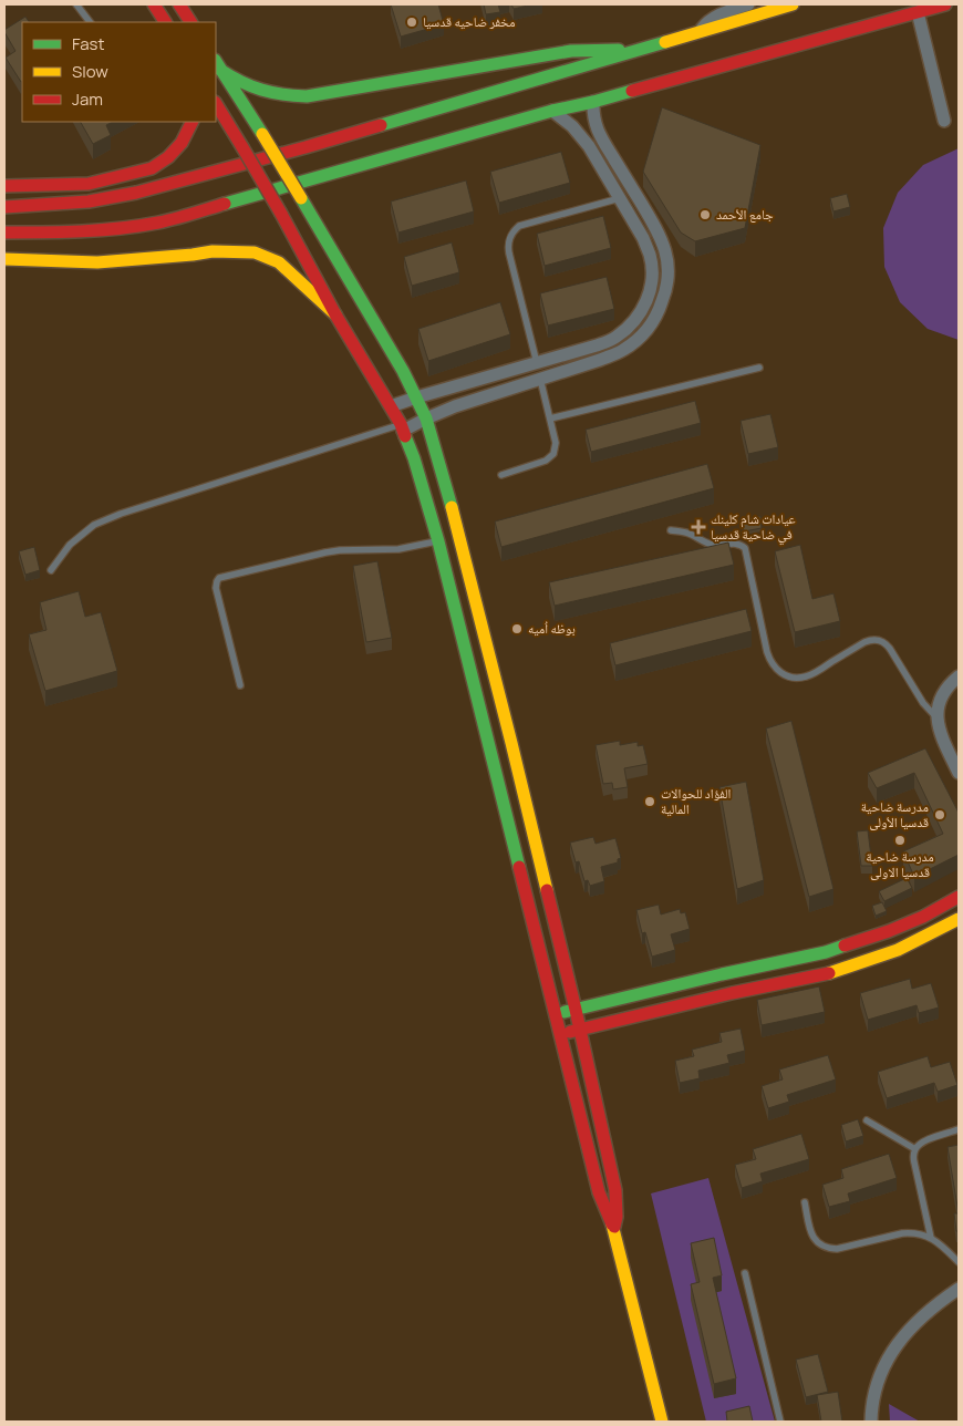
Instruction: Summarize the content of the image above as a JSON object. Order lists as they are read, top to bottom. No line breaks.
{"places":{"other":["مخفر ضاحيه قدسيا","جامع الأحمد","بوظه اُميه","الفؤاد للحوالات المالية","مدرسة ضاحية قدسيا الأولى","مدرسة ضاحية قدسيا الاولى"],"health":["عيادات شام كلينك في ضاحية قدسيا"]},"legend":["Fast","Slow","Jam"]}
